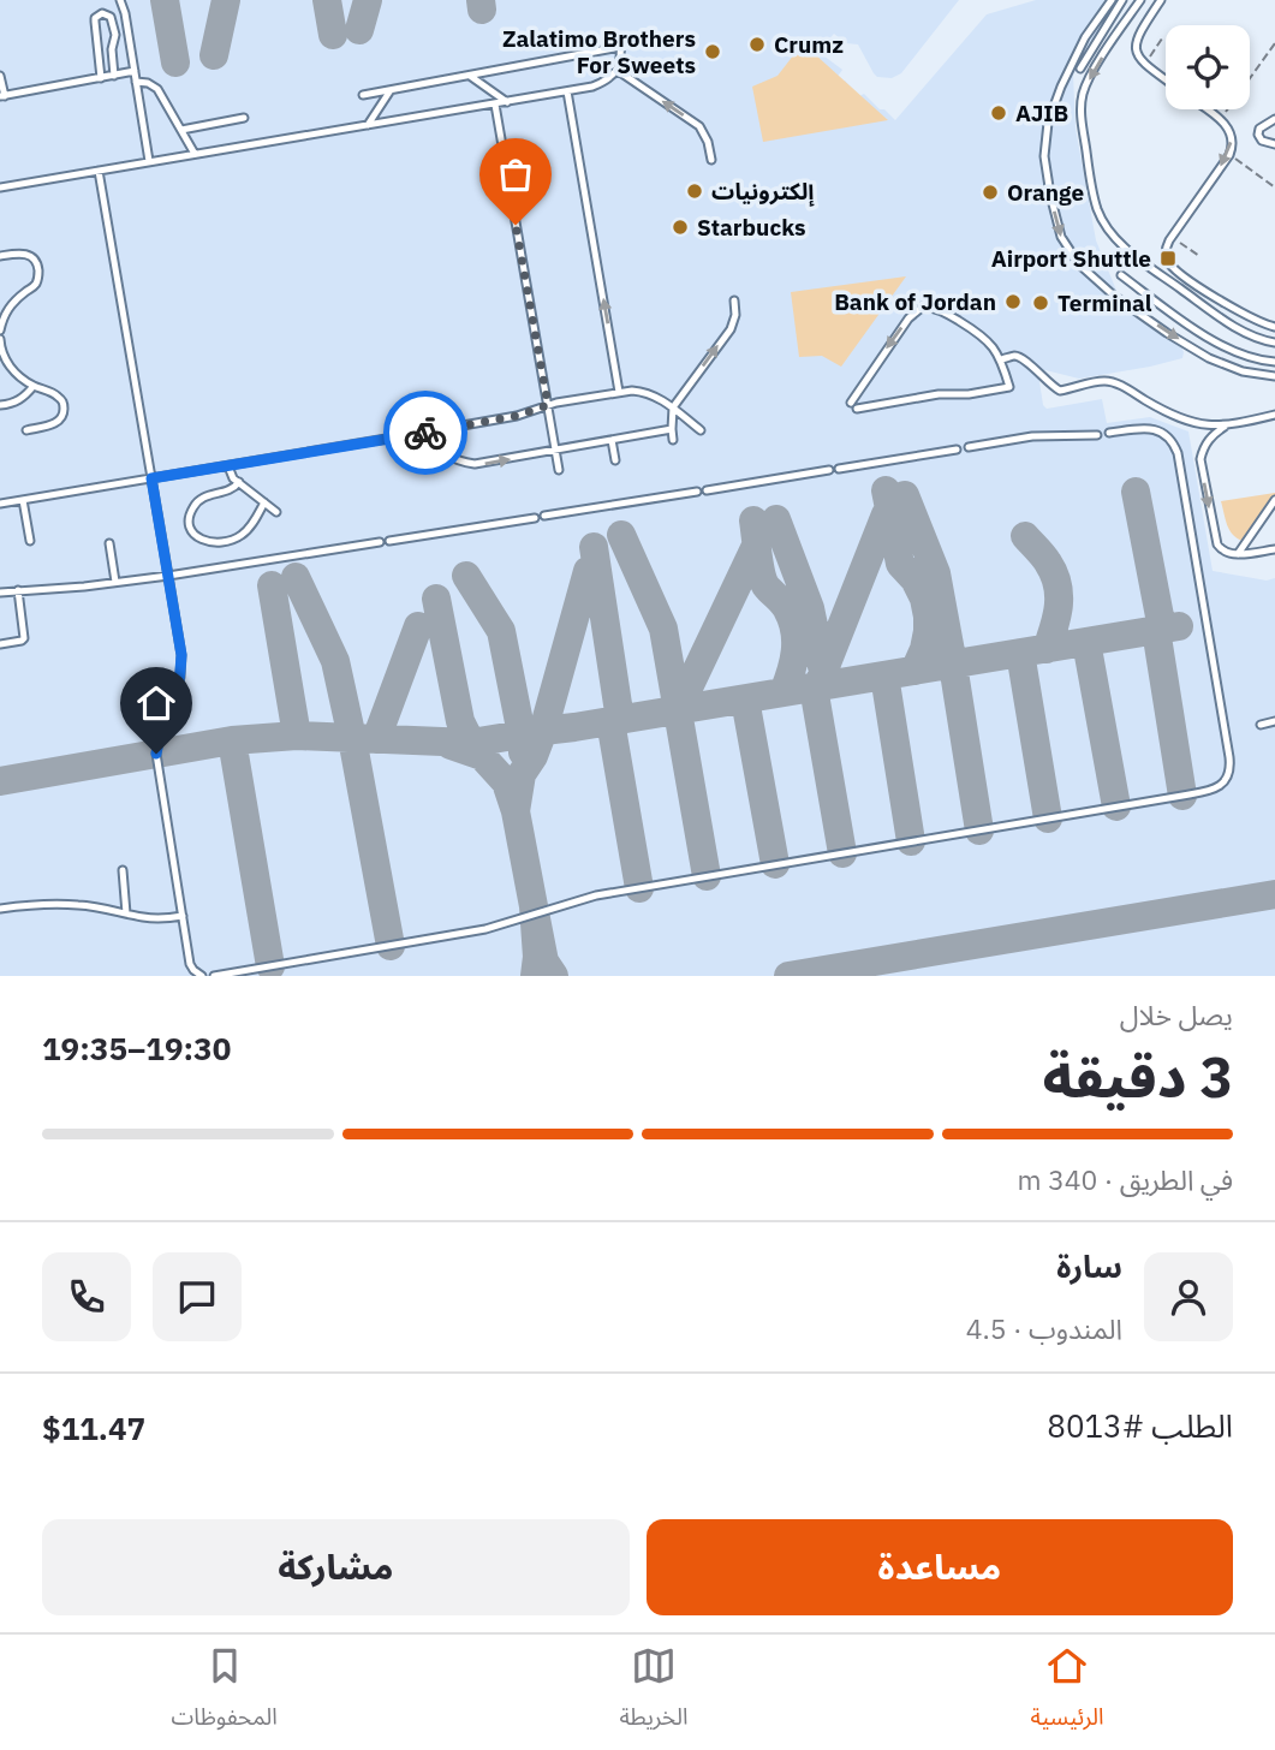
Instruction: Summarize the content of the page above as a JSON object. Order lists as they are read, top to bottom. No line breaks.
{"places":{"other":["Crumz","Zalatimo Brothers For Sweets","AJIB","إلكترونيات","Orange","Starbucks","Bank of Jordan","Terminal"],"transit":["Airport Shuttle"]},"page":{"heading":["3 دقيقة","يصل خلال","19:30–19:35"],"panel":["سارة","المندوب · 4.5","الطلب #8013","$11.47"],"bar":"في الطريق · 340 m","buttons":["مساعدة","مشاركة"],"tabs":["الرئيسية","الخريطة","المحفوظات"]}}
